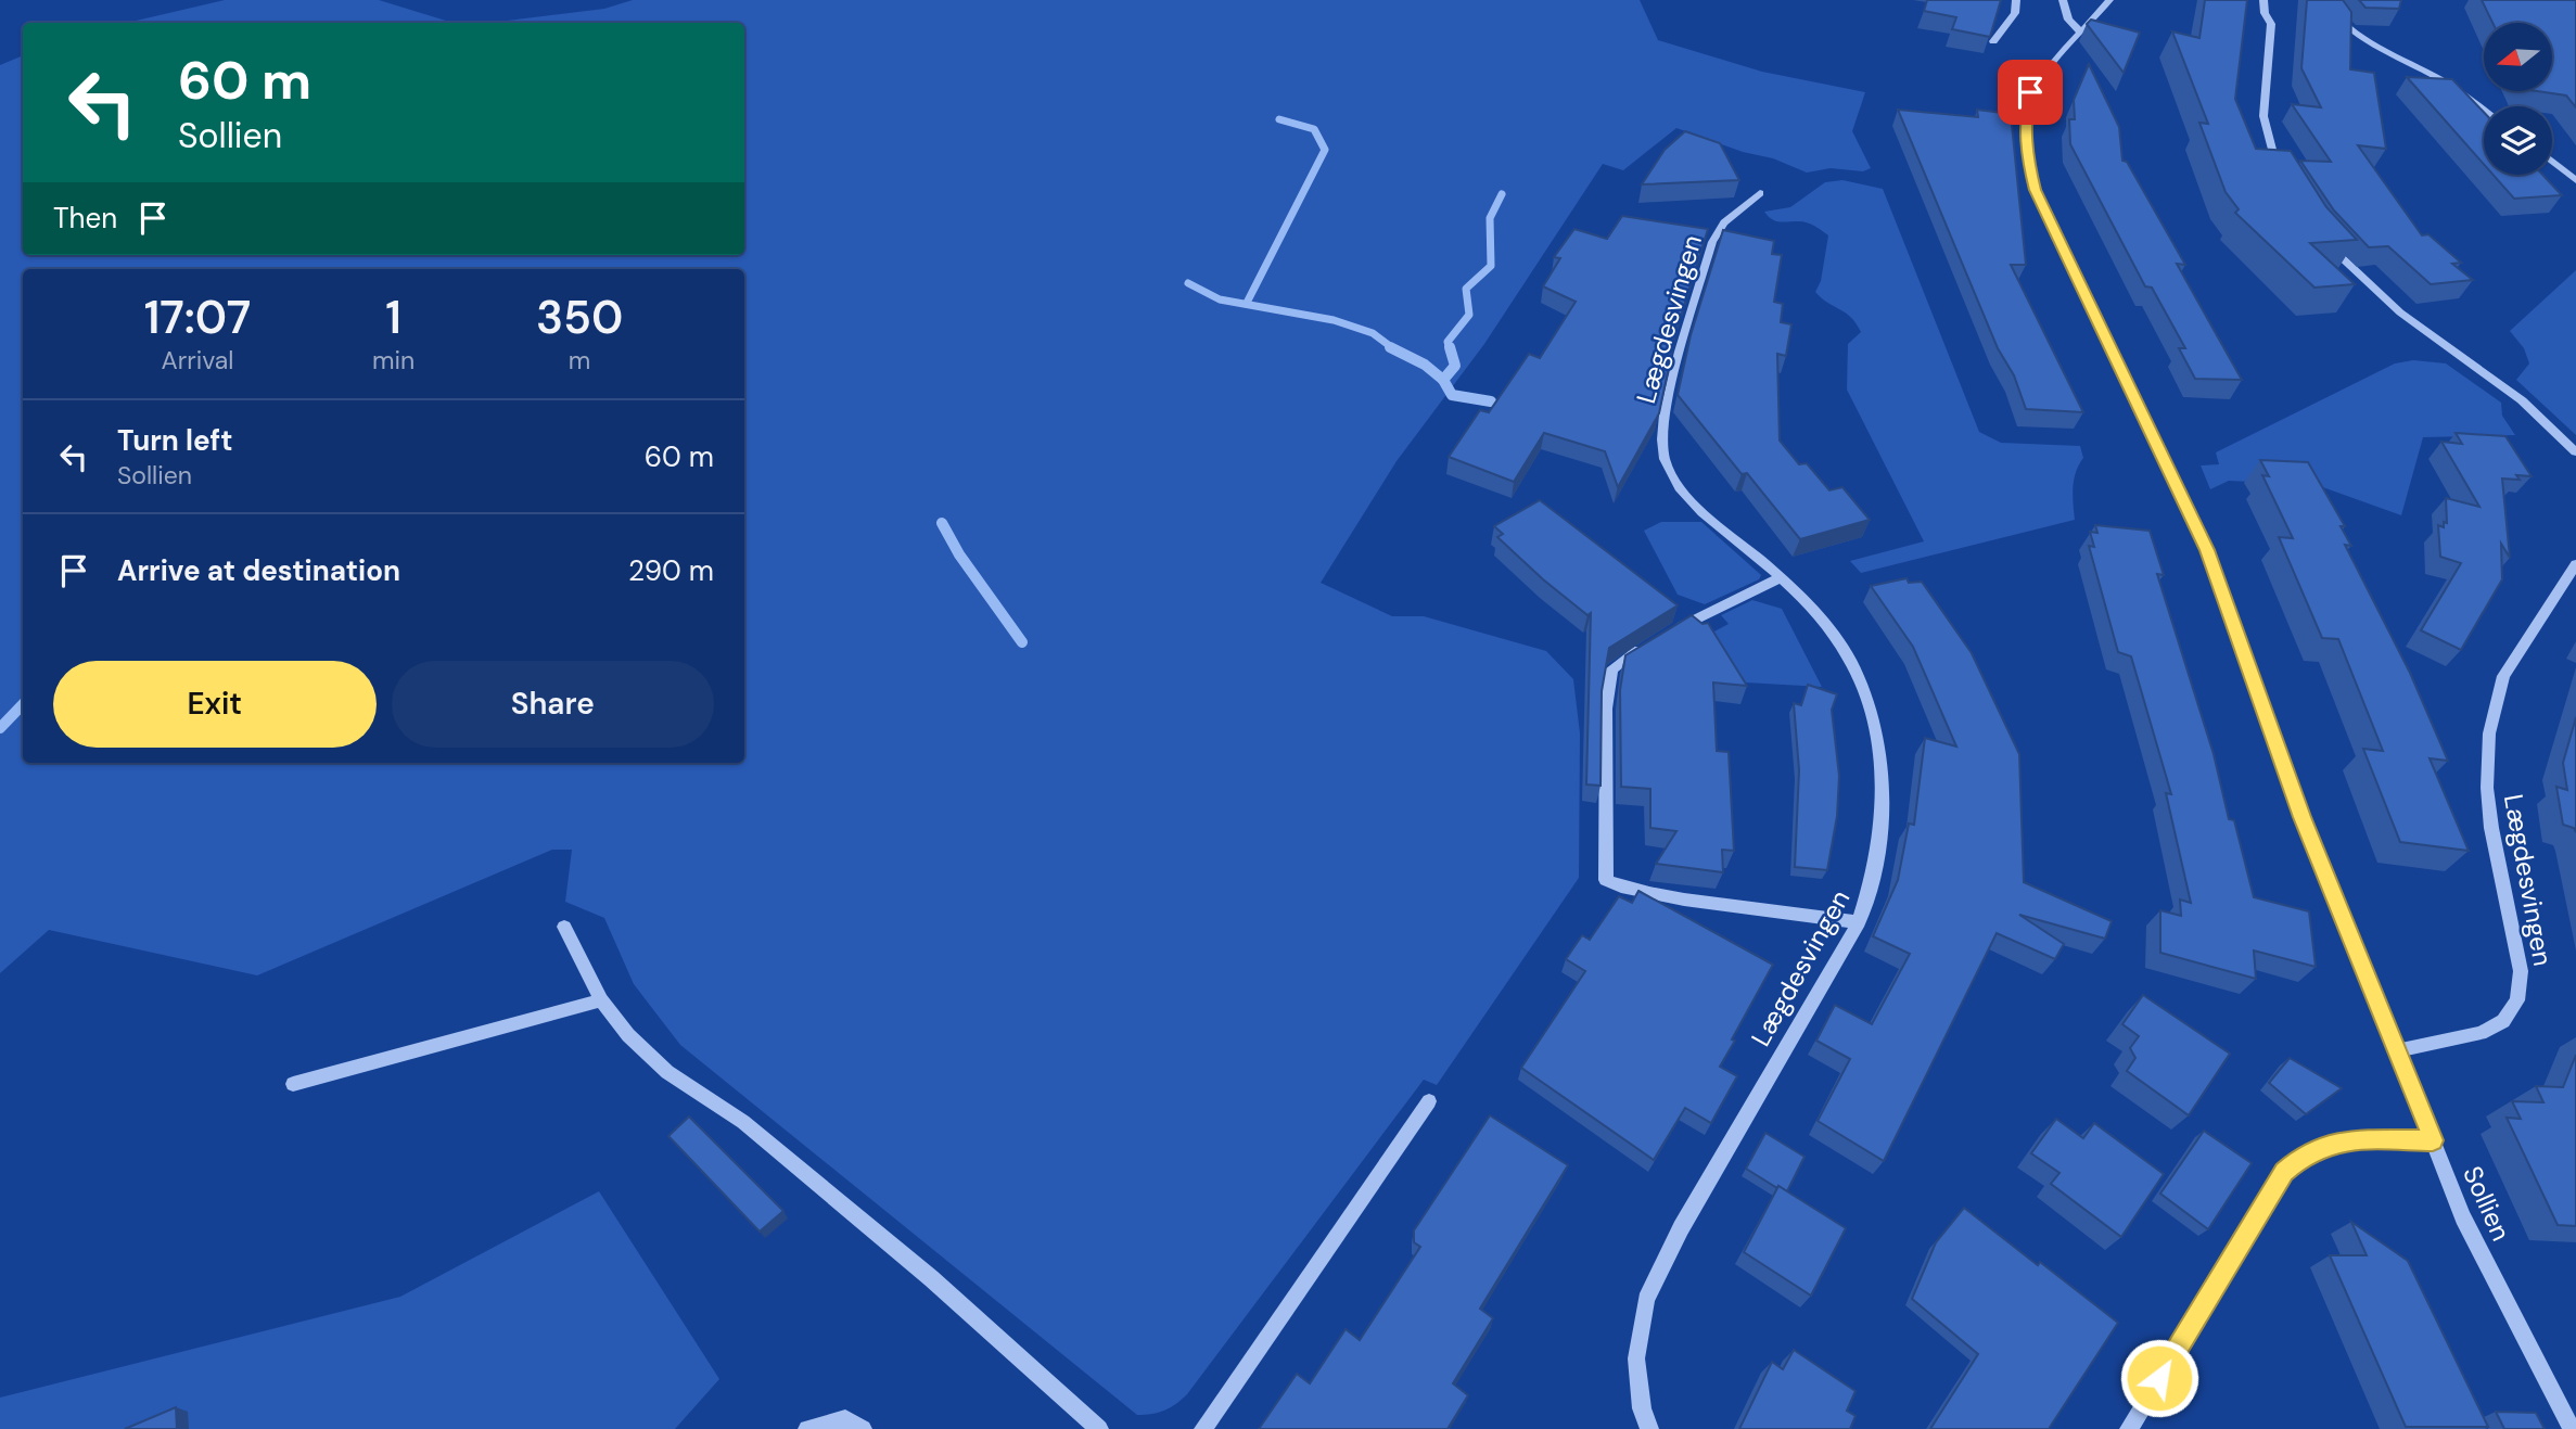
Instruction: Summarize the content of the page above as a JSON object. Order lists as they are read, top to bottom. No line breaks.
{"streets":{"street":["Lægdesvingen","Sollien"]},"crossings":[["Lægdesvingen","Sollien"]],"north":"left","page":{"turn":["60 m","Sollien"],"then":"Then","eta":["17:07","Arrival","1","min","350","m"],"list":[{"name":"Turn left","note":"Sollien","value":"60 m"},{"name":"Arrive at destination","value":"290 m"}],"buttons":["Exit","Share"]}}
